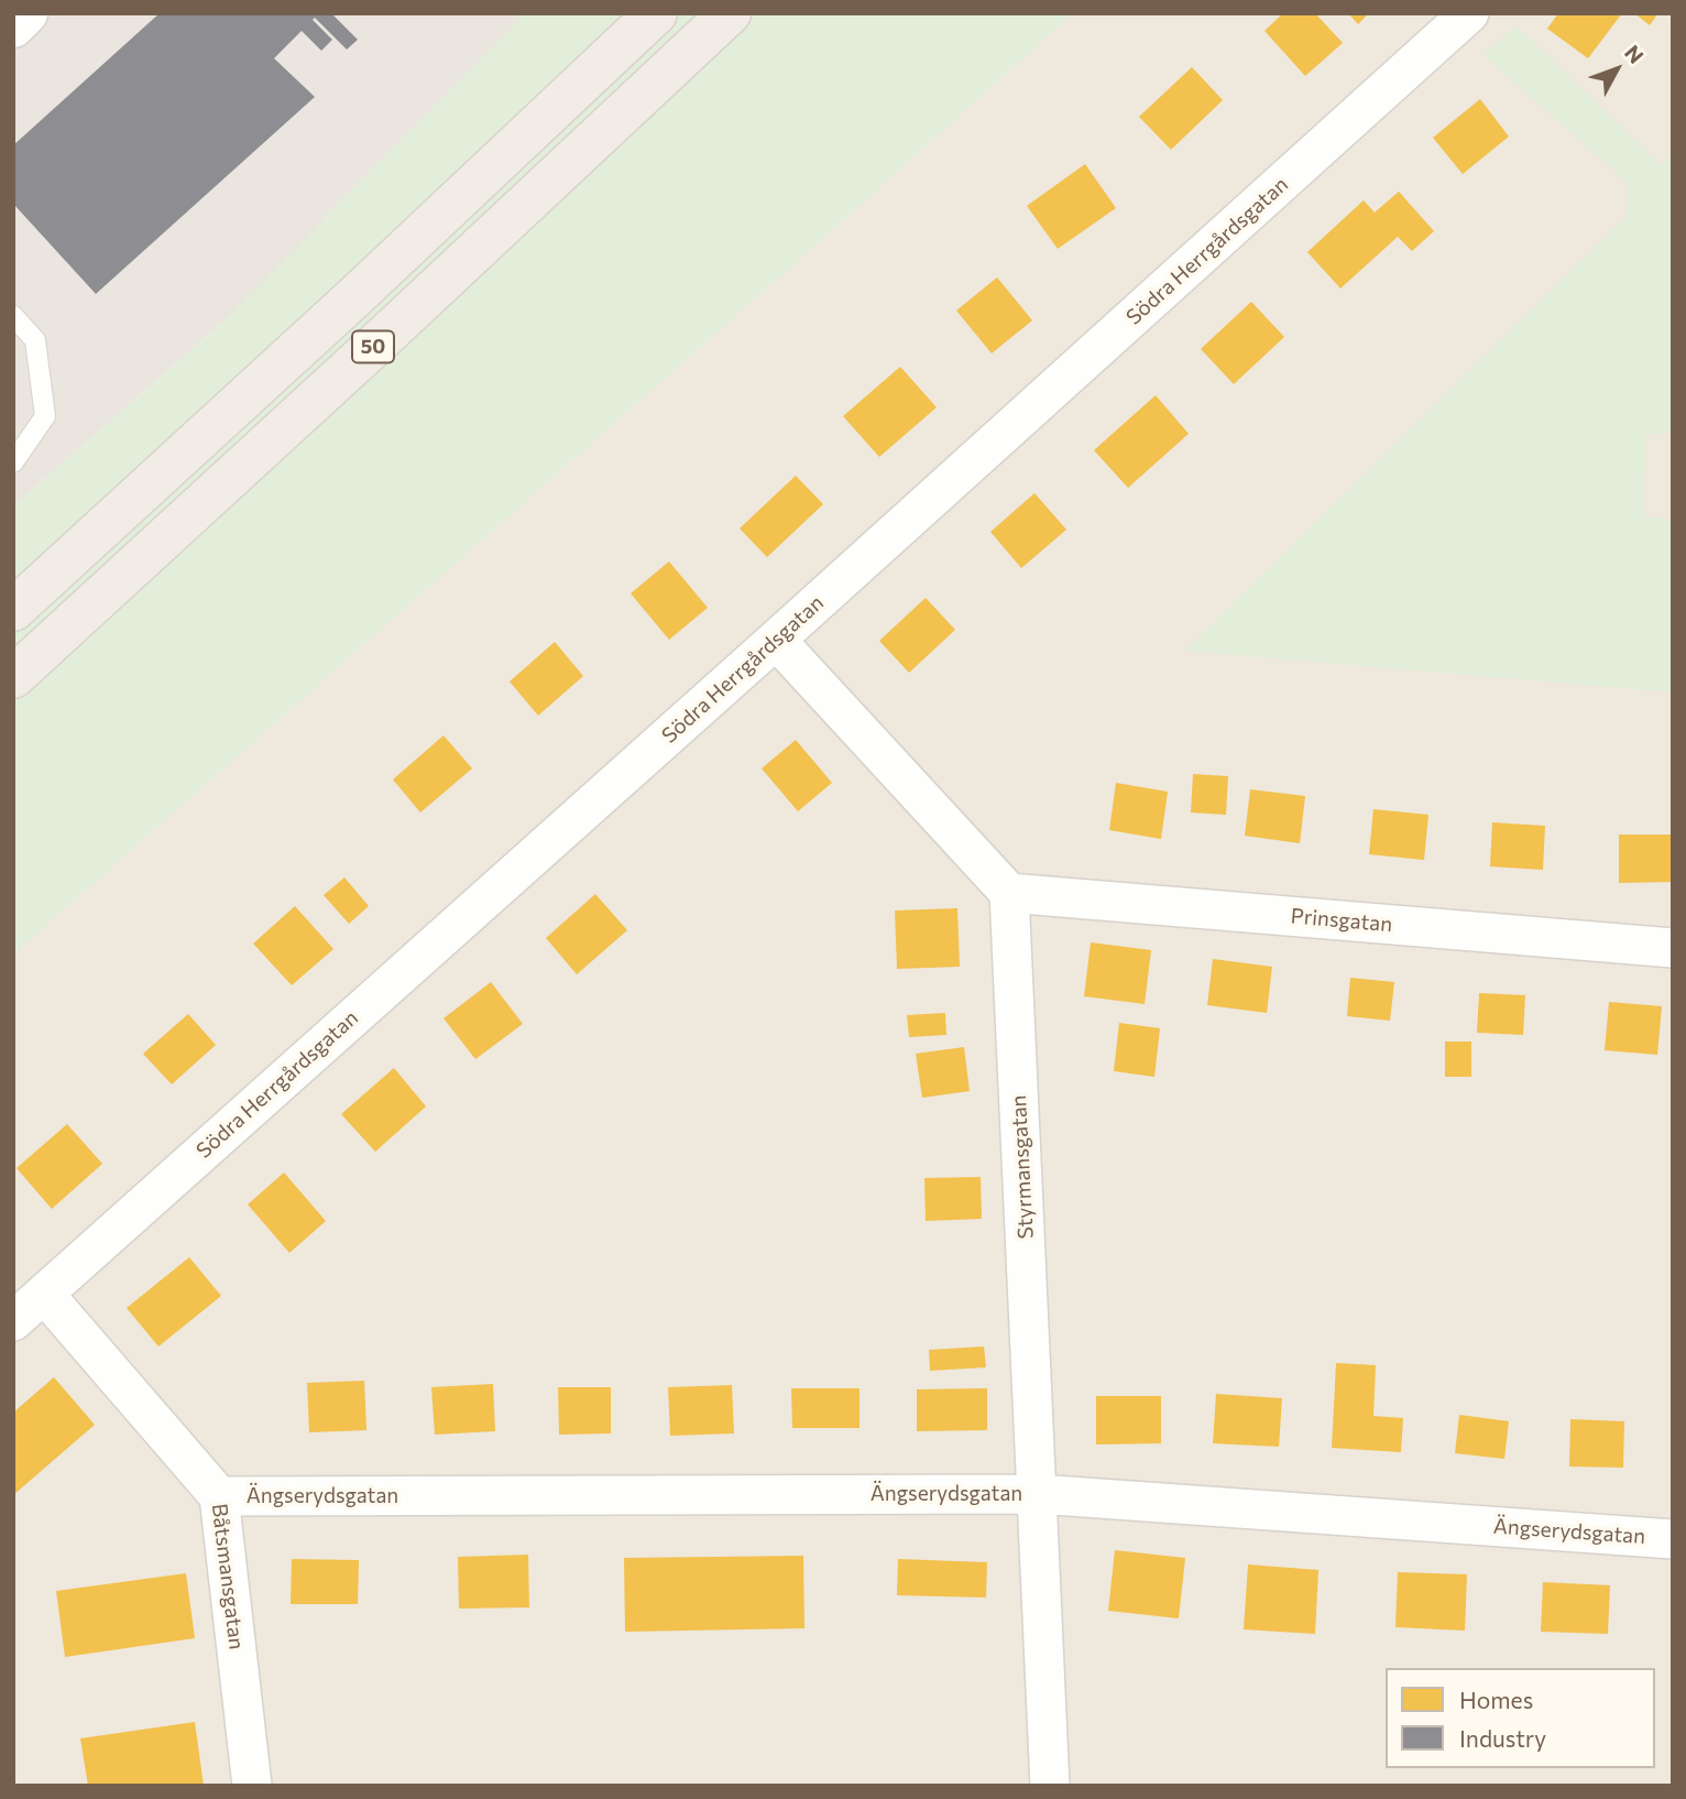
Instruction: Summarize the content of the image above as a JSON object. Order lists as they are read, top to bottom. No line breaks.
{"streets":{"highway":["50"],"street":["Södra Herrgårdsgatan","Prinsgatan","Styrmansgatan","Ängserydsgatan","Båtsmansgatan"]},"crossings":[["Södra Herrgårdsgatan","Båtsmansgatan"],["Prinsgatan","Styrmansgatan"],["Styrmansgatan","Ängserydsgatan"],["Ängserydsgatan","Båtsmansgatan"]],"legend":["Homes","Industry"],"north":"top right"}
